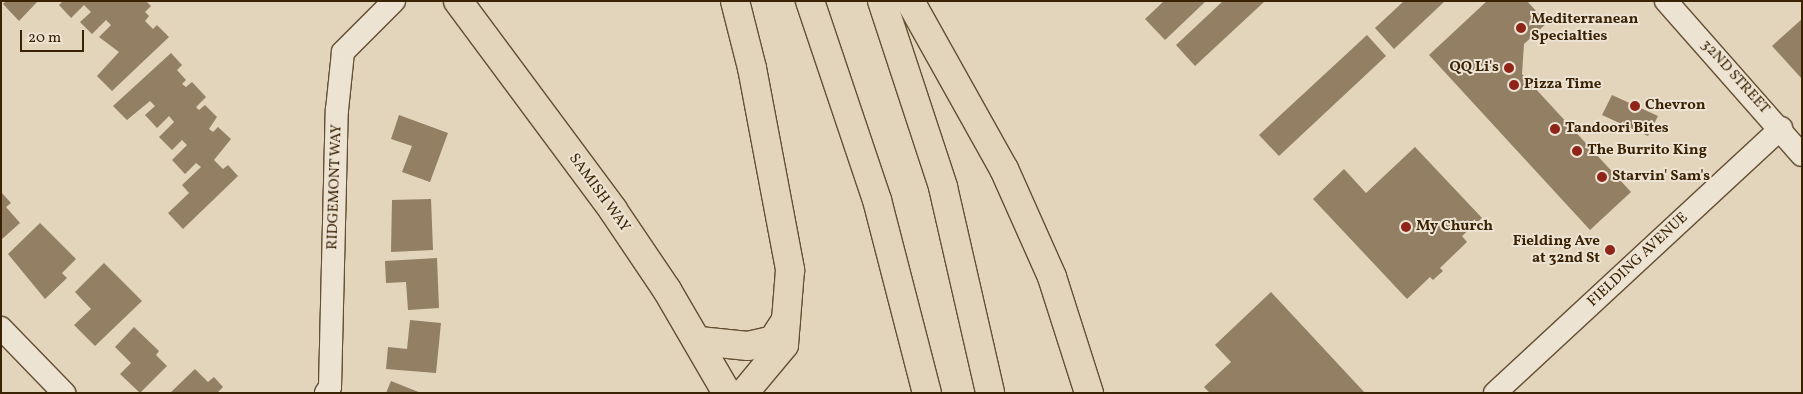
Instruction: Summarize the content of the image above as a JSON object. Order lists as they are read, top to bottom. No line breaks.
{"streets":{"main road":["SAMISH WAY"],"street":["32ND STREET","RIDGEMONT WAY","FIELDING AVENUE"]},"crossings":[["32ND STREET","FIELDING AVENUE"]],"places":["Mediterranean Specialties","QQ Li's","Pizza Time","Chevron","Tandoori Bites","The Burrito King","Starvin' Sam's","My Church","Fielding Ave at 32nd St"],"scale_bar":"20 m"}
